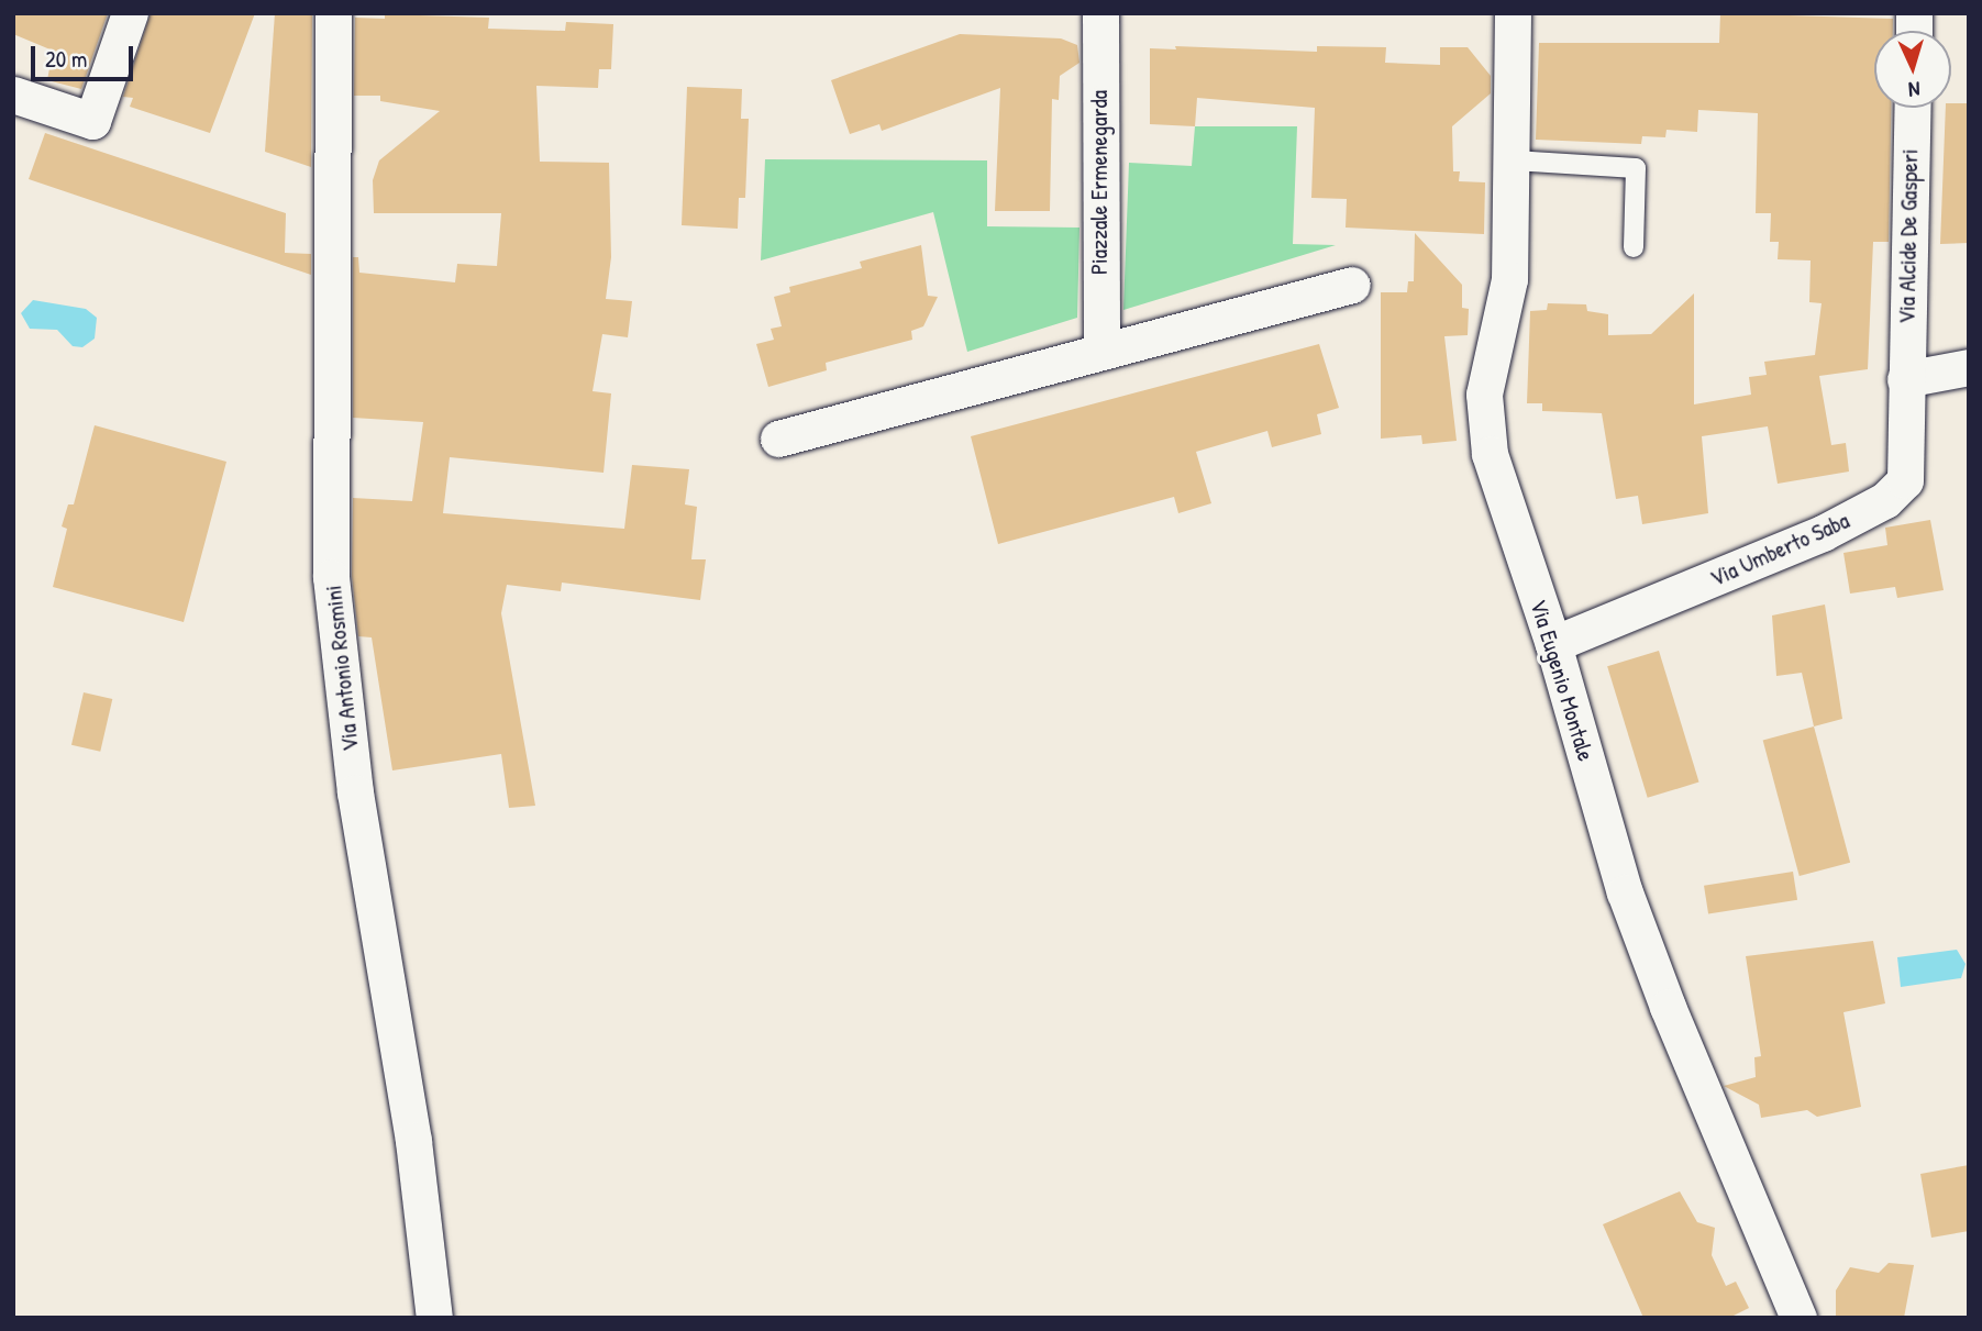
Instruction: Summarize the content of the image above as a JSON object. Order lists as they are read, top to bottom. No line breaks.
{"streets":{"street":["Piazzale Ermenegarda","Via Alcide De Gasperi","Via Umberto Saba","Via Antonio Rosmini","Via Eugenio Montale"]},"crossings":[["Via Alcide De Gasperi","Via Umberto Saba"],["Via Umberto Saba","Via Eugenio Montale"]],"scale_bar":"20 m","north":"bottom"}
